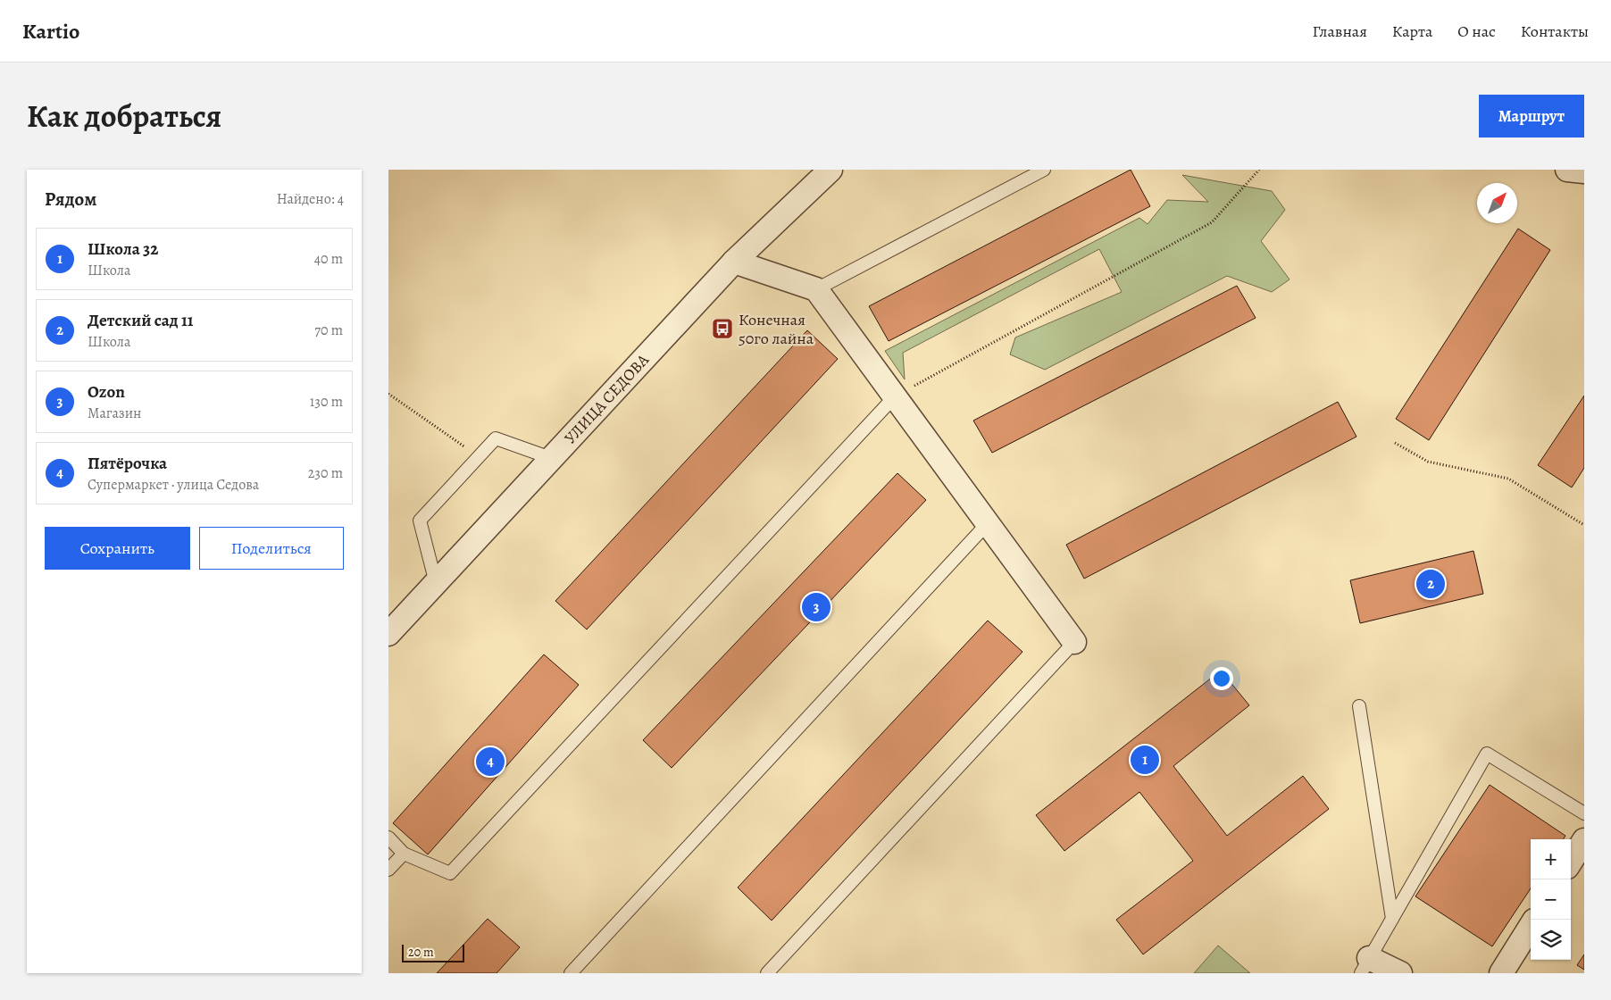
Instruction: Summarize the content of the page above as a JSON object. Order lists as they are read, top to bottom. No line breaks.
{"streets":{"street":["УЛИЦА СЕДОВА"]},"places":{"bus stop":["Конечная 50го лайна"]},"scale_bar":"20 m","north":"top right","page":{"header":"Kartio","nav":["Главная","Карта","О нас","Контакты"],"title":"Как добраться","buttons":["Маршрут",["Сохранить","Поделиться"]],"heading":["Рядом","Найдено: 4"],"list":[{"mark":"1","name":"Школа 32","note":"Школа","value":"40 m"},{"mark":"2","name":"Детский сад 11","note":"Школа","value":"70 m"},{"mark":"3","name":"Ozon","note":"Магазин","value":"130 m"},{"mark":"4","name":"Пятёрочка","note":"Супермаркет · улица Седова","value":"230 m"}],"pins":["2","3","1","4"],"map_buttons":["+","−"],"scale":"20 m"}}
